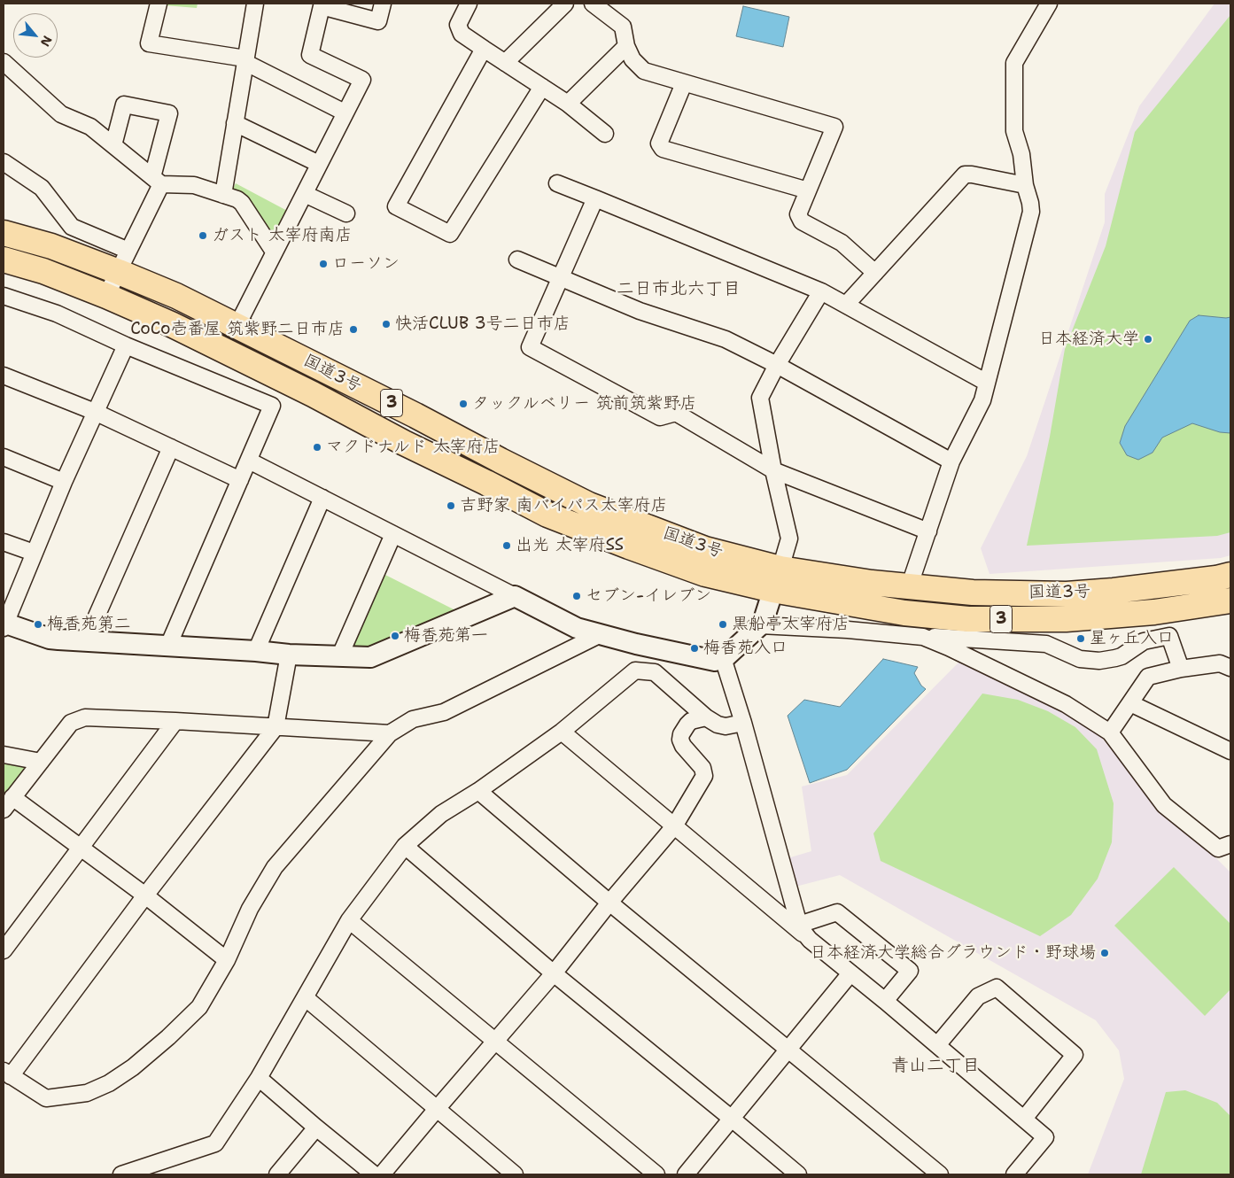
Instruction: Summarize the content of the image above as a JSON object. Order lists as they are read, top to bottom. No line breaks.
{"streets":{"highway":["国道3号","3"]},"districts":["二日市北六丁目","青山二丁目"],"places":["ガスト 太宰府南店","ローソン","快活CLUB 3号二日市店","CoCo壱番屋 筑紫野二日市店","日本経済大学","タックルベリー 筑前筑紫野店","マクドナルド 太宰府店","吉野家 南バイパス太宰府店","出光 太宰府SS","セブン-イレブン","梅香苑第二","黒船亭太宰府店","梅香苑第一","星ヶ丘入口","梅香苑入口","日本経済大学総合グラウンド・野球場"],"north":"bottom right"}
